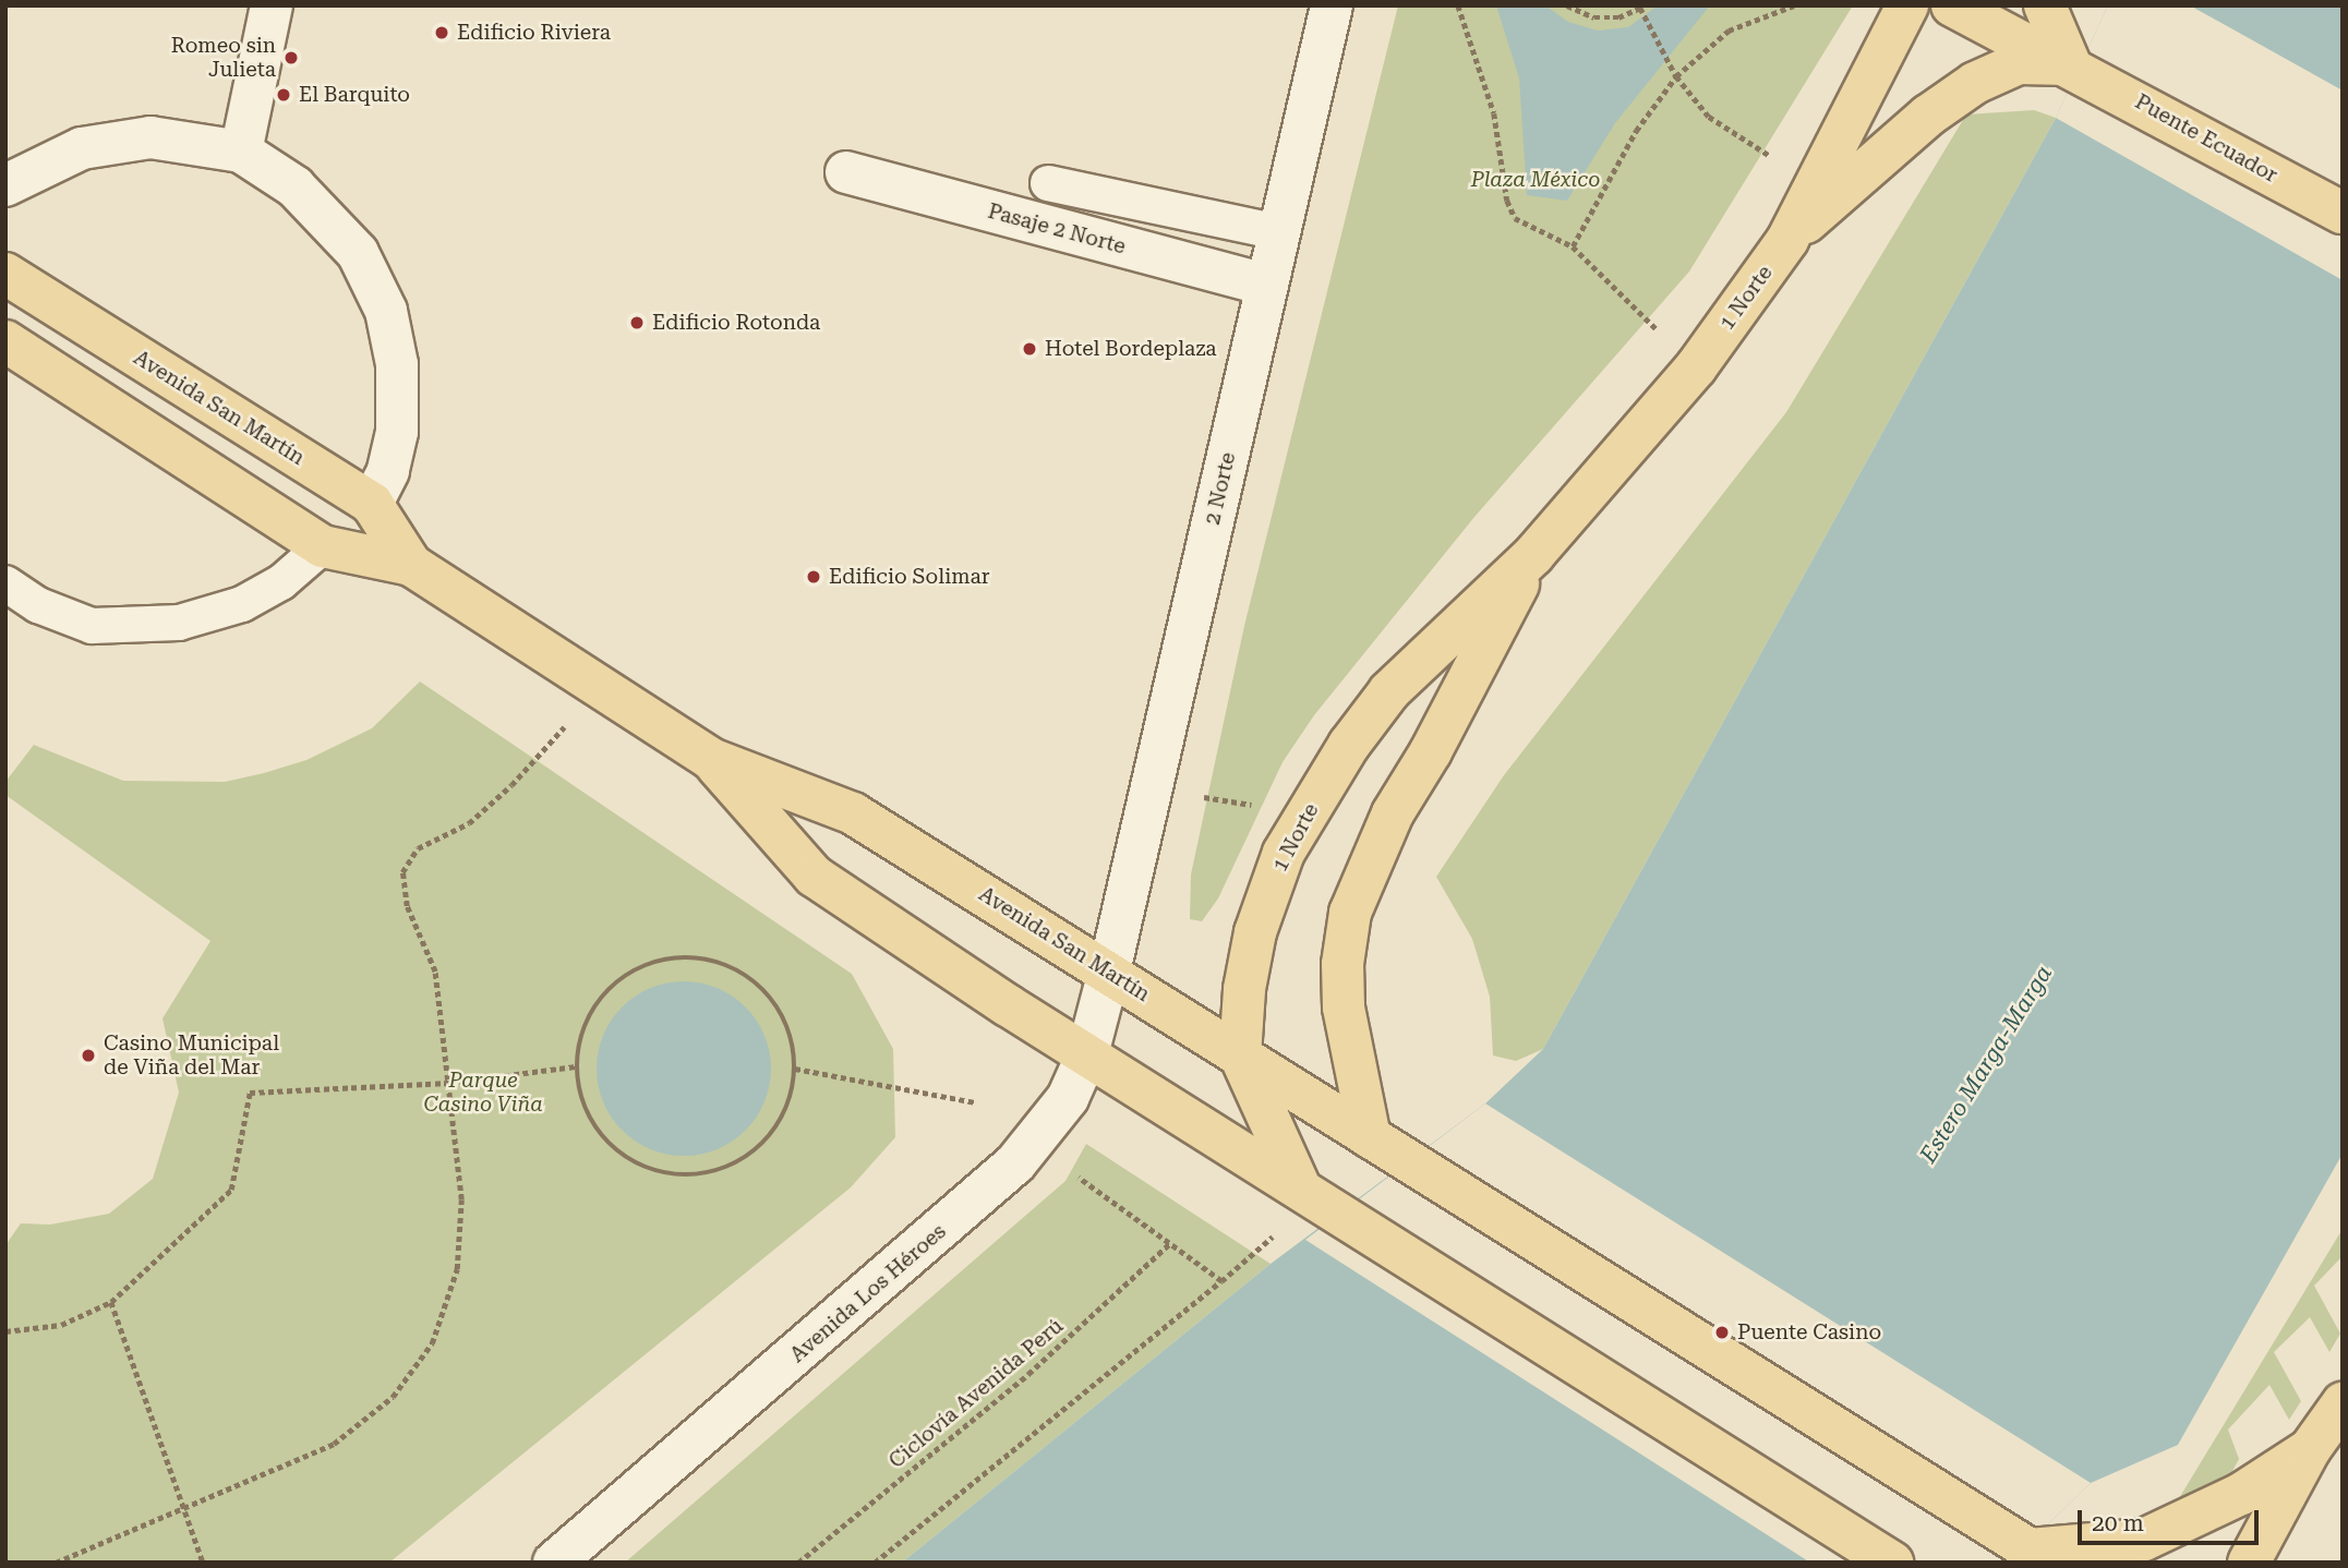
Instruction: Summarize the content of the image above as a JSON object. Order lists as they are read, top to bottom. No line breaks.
{"streets":{"main road":["Puente Ecuador","1 Norte","Avenida San Martín"],"street":["Pasaje 2 Norte","2 Norte","Avenida Los Héroes"],"path":["Ciclovía Avenida Perú"]},"crossings":[["Pasaje 2 Norte","2 Norte"],["1 Norte","Avenida San Martín"],["Avenida San Martín","2 Norte"],["Avenida San Martín","Avenida Los Héroes"],["2 Norte","Avenida Los Héroes"]],"water":["Estero Marga-Marga"],"parks":["Plaza México","Parque Casino Viña"],"places":["Edificio Riviera","Romeo sin Julieta","El Barquito","Edificio Rotonda","Hotel Bordeplaza","Edificio Solimar","Casino Municipal de Viña del Mar","Puente Casino"],"scale_bar":"20 m"}
